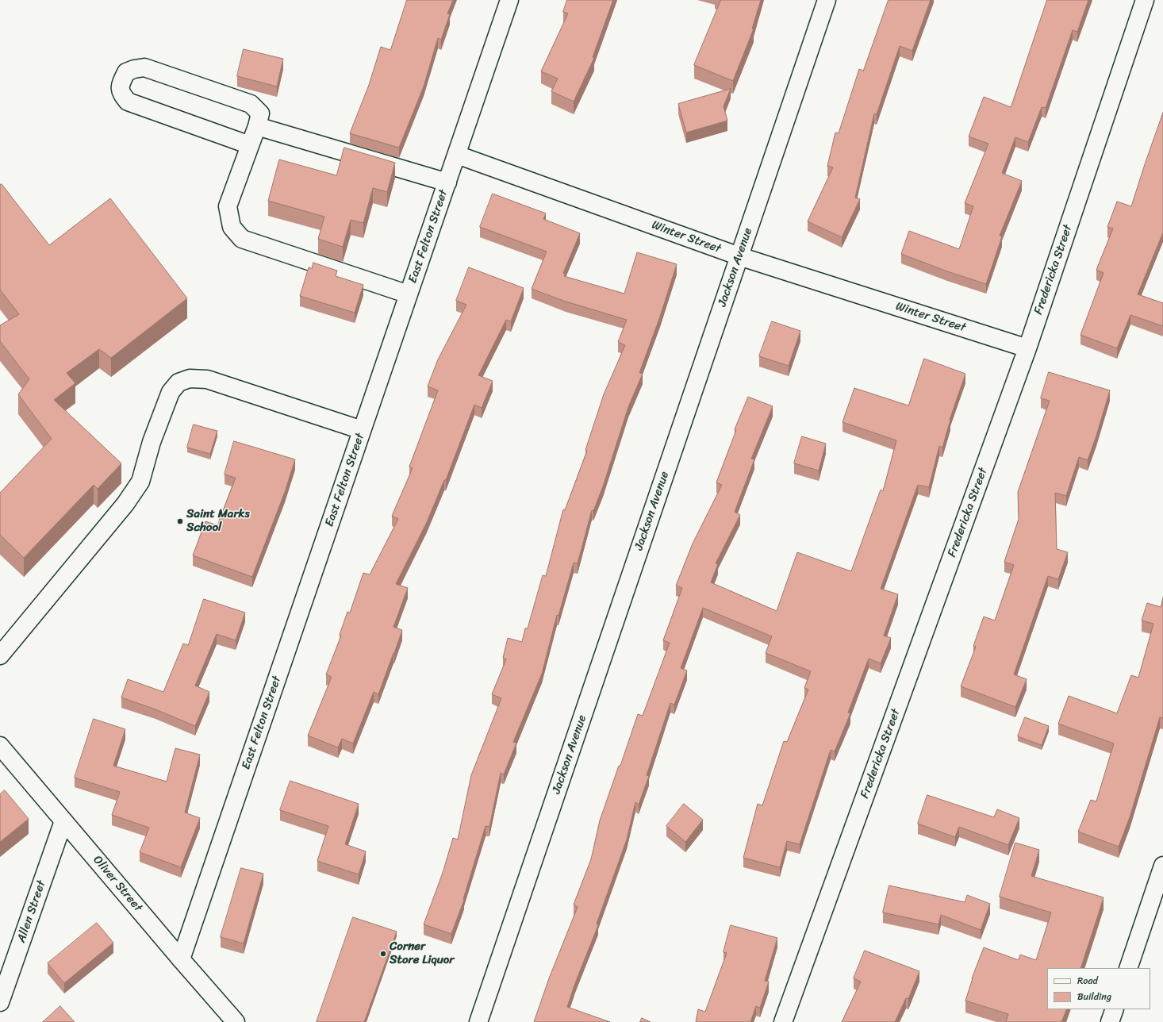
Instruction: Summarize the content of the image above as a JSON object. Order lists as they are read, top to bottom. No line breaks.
{"streets":{"street":["East Felton Street","Winter Street","Jackson Avenue","Fredericka Street","Oliver Street","Allen Street"]},"crossings":[["East Felton Street","Winter Street"],["East Felton Street","Oliver Street"],["Winter Street","Jackson Avenue"],["Winter Street","Fredericka Street"],["Oliver Street","Allen Street"]],"places":["Saint Marks School","Corner Store Liquor"],"legend":["Road","Building"]}
